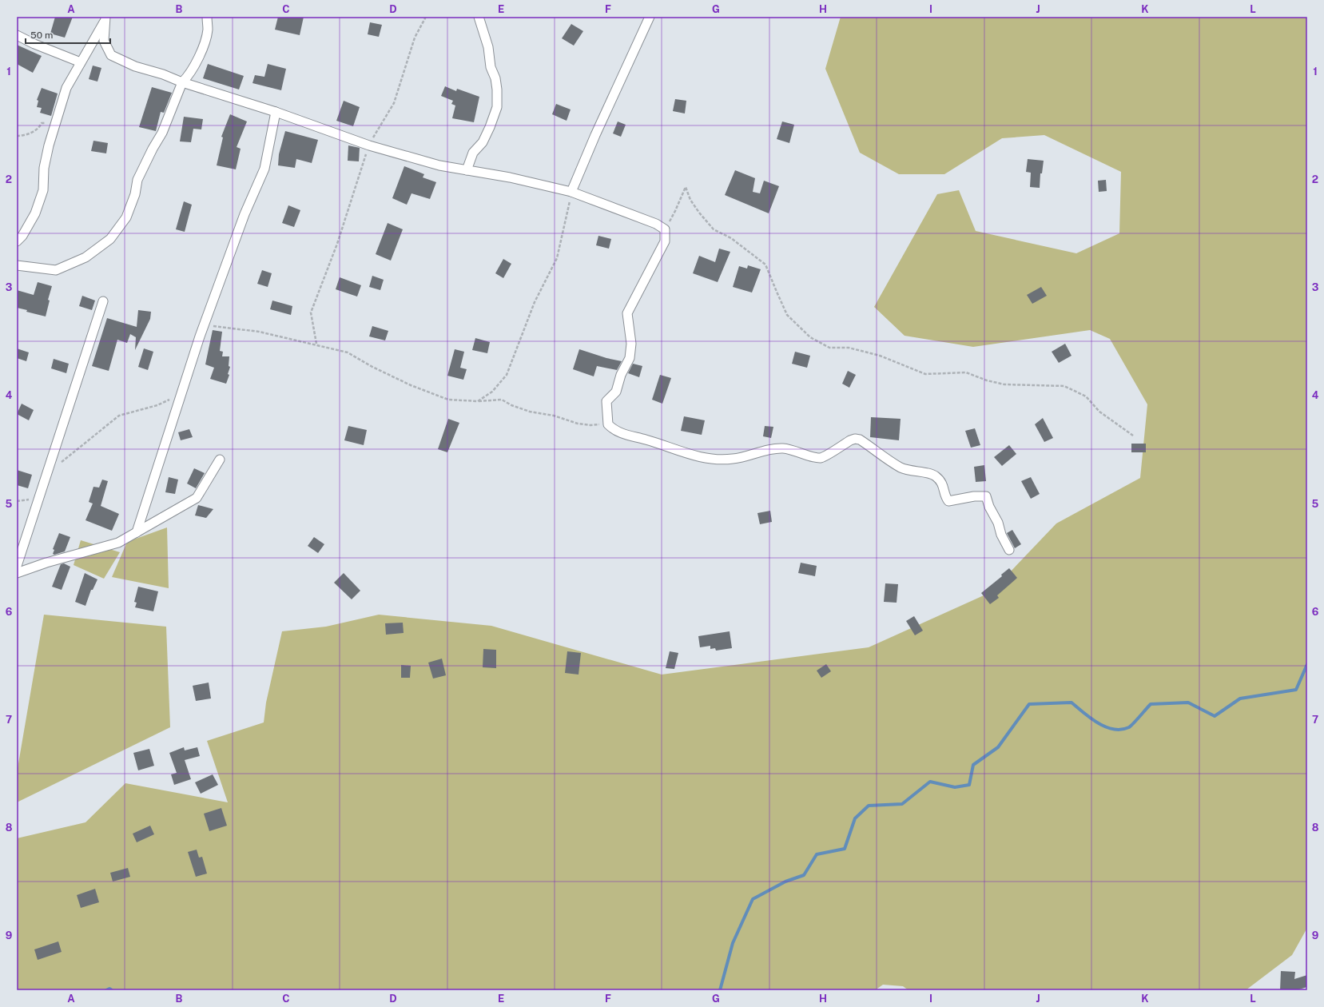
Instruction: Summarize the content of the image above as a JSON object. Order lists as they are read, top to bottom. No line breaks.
{"scale_bar":"50 m","grid":{"columns":["A","B","C","D","E","F","G","H","I","J","K","L"],"rows":["1","2","3","4","5","6","7","8","9"]}}
